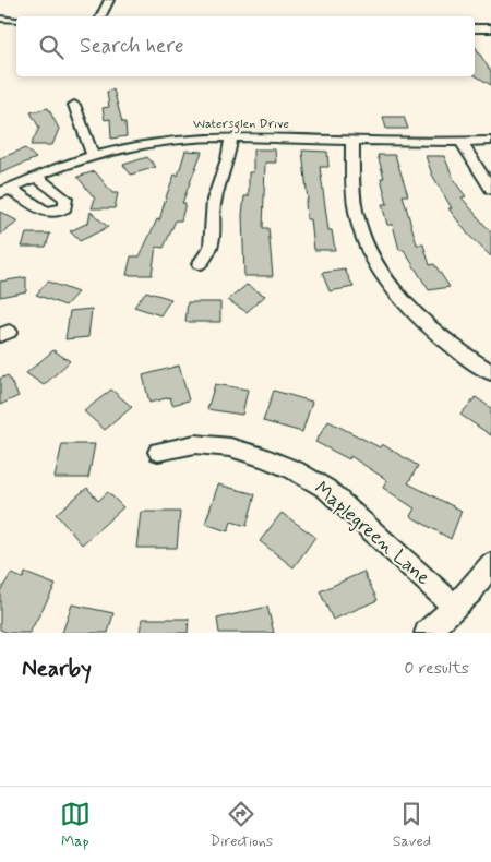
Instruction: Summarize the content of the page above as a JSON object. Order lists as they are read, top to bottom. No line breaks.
{"streets":{"street":["Watersglen Drive","Maplegreen Lane"]},"page":{"search":"Search here","heading":["Nearby","0 results"],"nav":["Map","Directions","Saved"]}}
